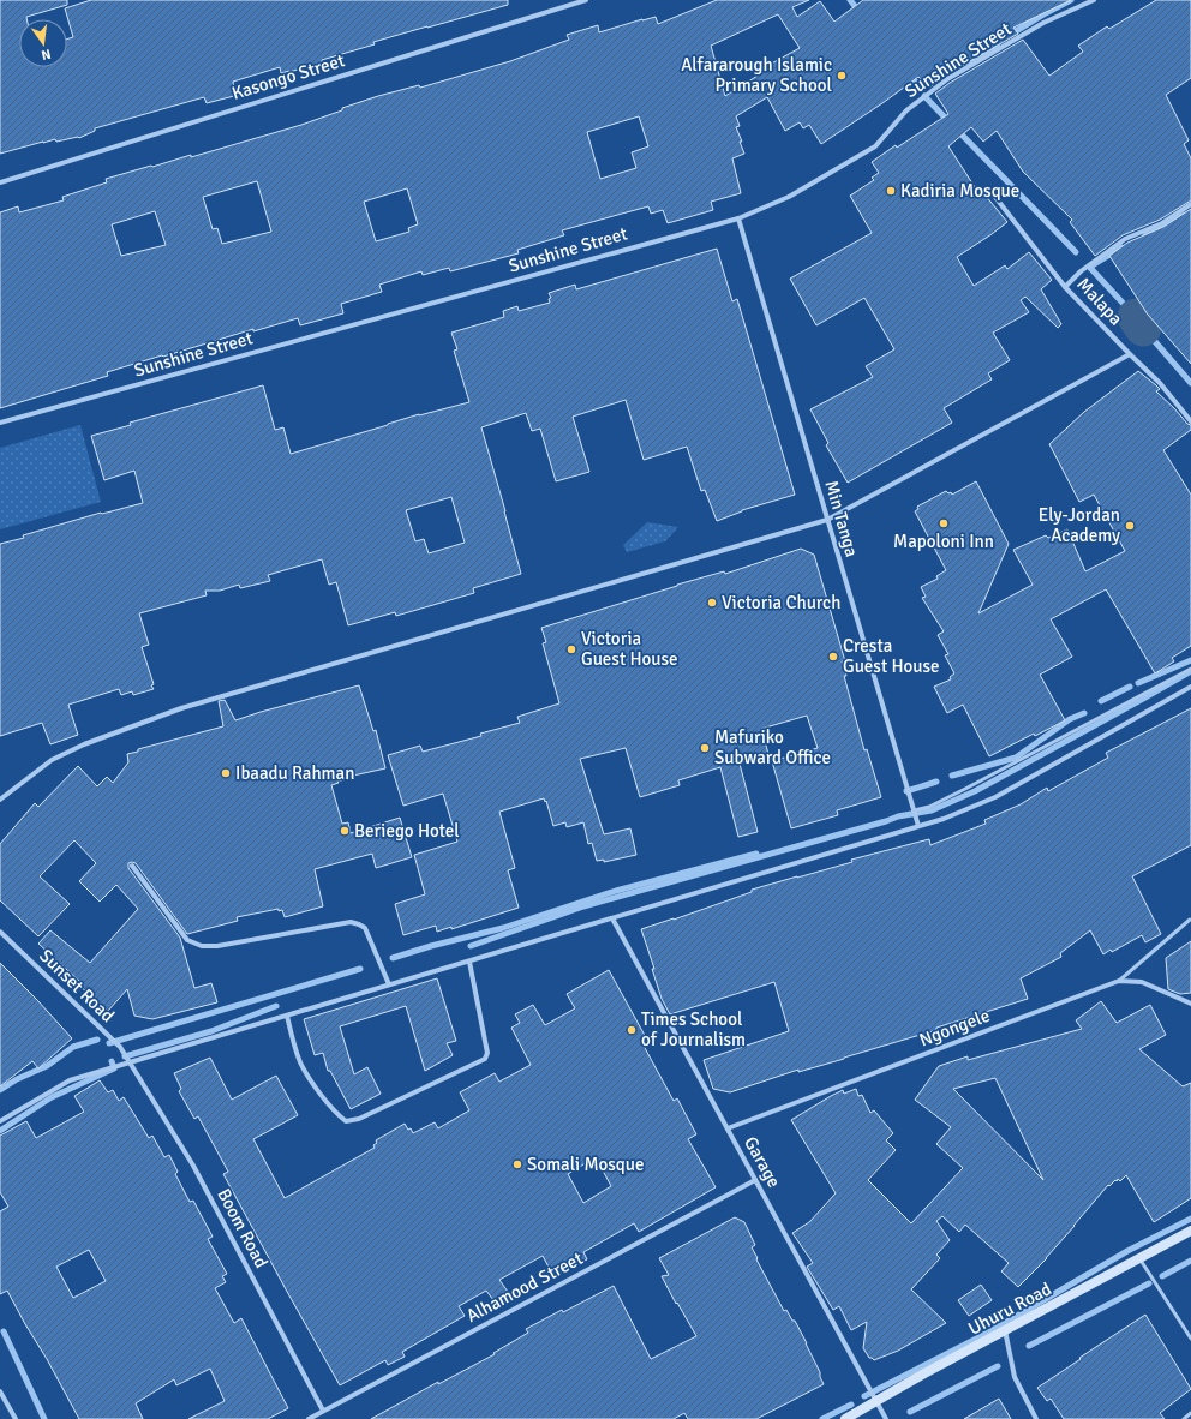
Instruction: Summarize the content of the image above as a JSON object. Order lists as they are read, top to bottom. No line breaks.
{"streets":{"main road":["Uhuru Road"],"street":["Sunshine Street","Kasongo Street","Malapa","Min Tanga","Sunset Road","Ngongele","Garage","Boom Road","Alhamood Street"]},"crossings":[["Sunshine Street","Min Tanga"],["Sunset Road","Boom Road"],["Ngongele","Garage"],["Garage","Alhamood Street"],["Garage","Uhuru Road"],["Boom Road","Alhamood Street"]],"places":["Alfararough Islamic Primary School","Kadiria Mosque","Mapoloni Inn","Ely-Jordan Academy","Victoria Church","Victoria Guest House","Cresta Guest House","Mafuriko Subward Office","Ibaadu Rahman","Beriego Hotel","Times School of Journalism","Somali Mosque"],"north":"bottom"}
